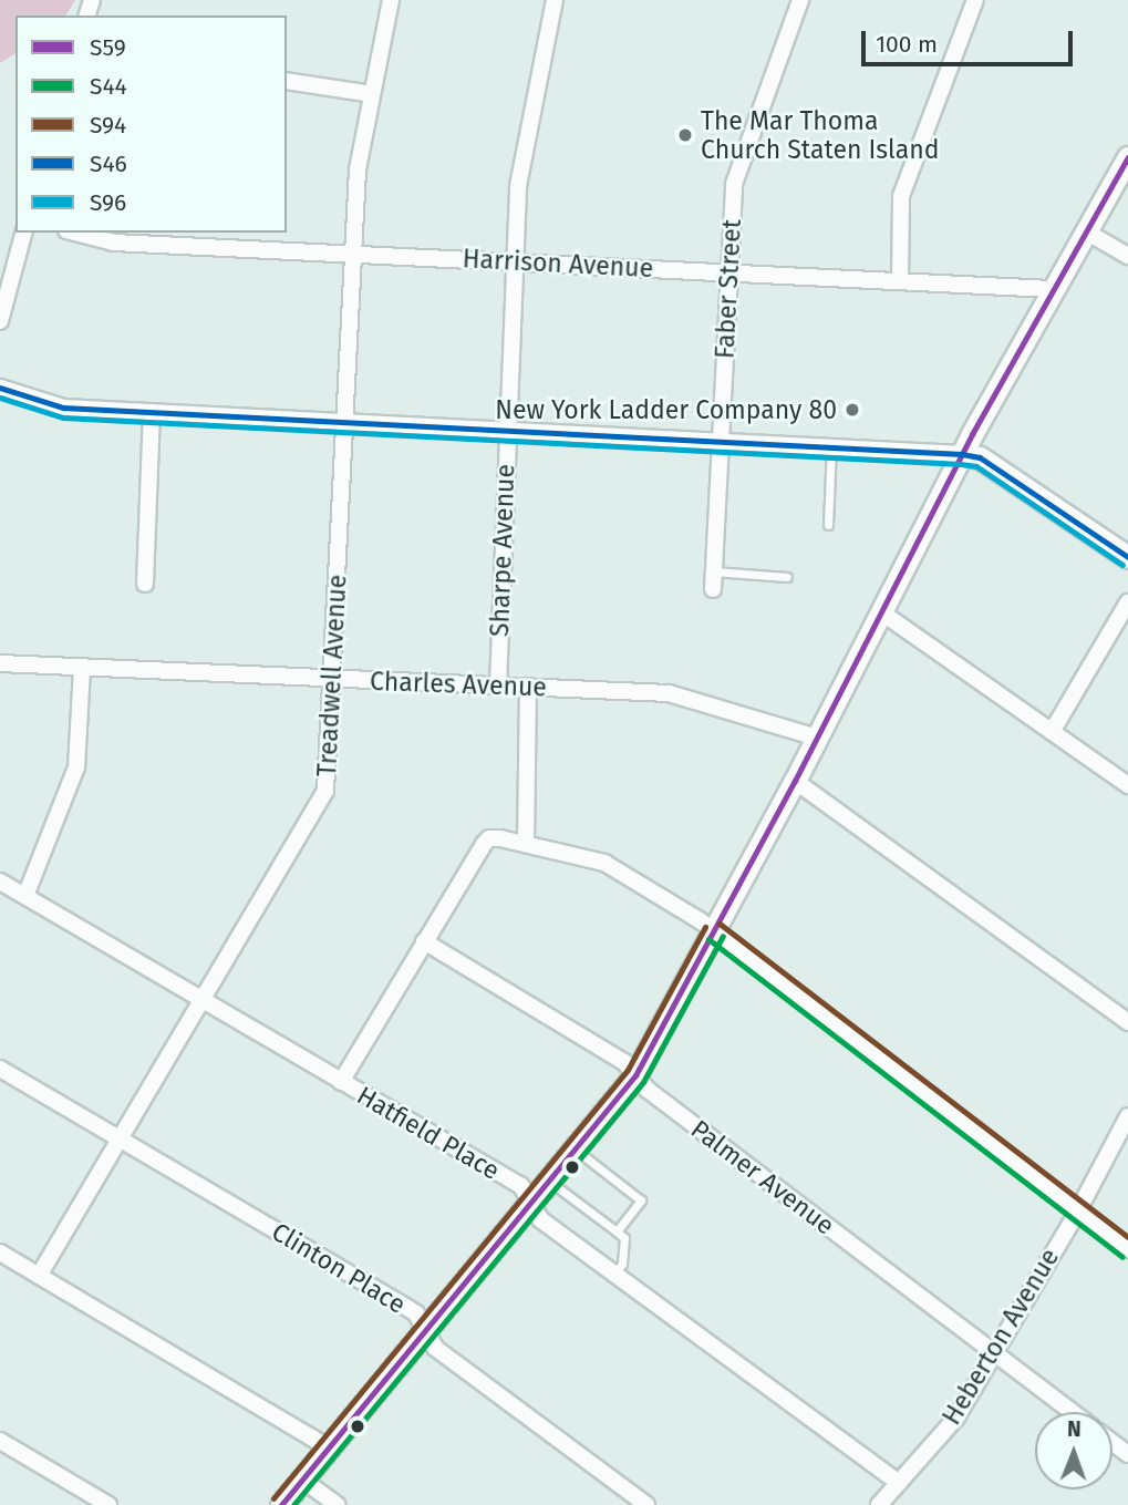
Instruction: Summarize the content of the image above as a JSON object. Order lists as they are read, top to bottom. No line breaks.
{"streets":{"street":["Harrison Avenue","Faber Street","Sharpe Avenue","Treadwell Avenue","Charles Avenue","Hatfield Place","Palmer Avenue","Clinton Place","Heberton Avenue"]},"crossings":[["Harrison Avenue","Faber Street"],["Harrison Avenue","Sharpe Avenue"],["Harrison Avenue","Treadwell Avenue"],["Sharpe Avenue","Charles Avenue"],["Treadwell Avenue","Charles Avenue"],["Treadwell Avenue","Hatfield Place"],["Treadwell Avenue","Clinton Place"],["Hatfield Place","Heberton Avenue"],["Palmer Avenue","Heberton Avenue"]],"places":["The Mar Thoma Church Staten Island","New York Ladder Company 80"],"lines":["transit line S59","transit line S46","transit line S96","transit line S94","transit line S44"],"legend":["S59","S44","S94","S46","S96"],"scale_bar":"100 m","north":"top"}
